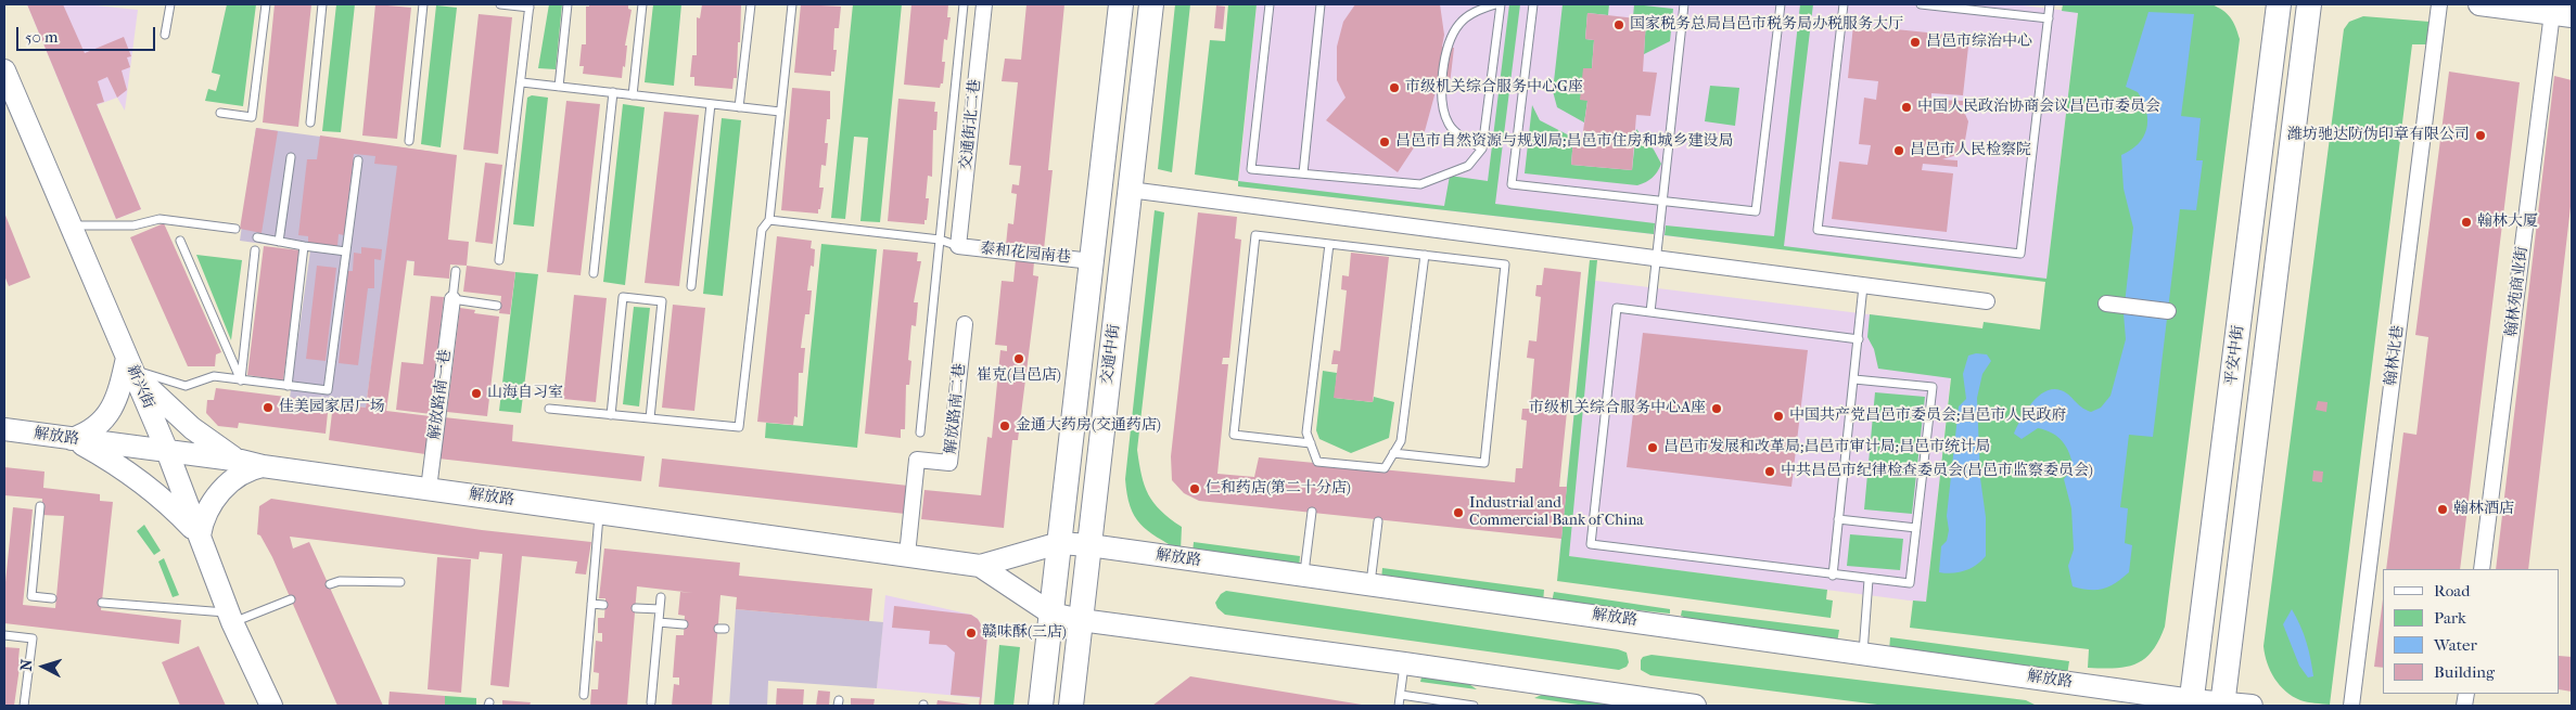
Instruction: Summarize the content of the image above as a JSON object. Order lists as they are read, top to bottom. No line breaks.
{"streets":{"main road":["交通中街","平安中街"],"street":["交通街北二巷","泰和花园南巷","翰林苑商业街","翰林北巷","新兴街","解放路南一巷","解放路南二巷","解放路"]},"crossings":[["交通街北二巷","泰和花园南巷"],["泰和花园南巷","交通中街"],["交通中街","解放路"],["平安中街","解放路"],["新兴街","解放路"],["解放路南一巷","解放路"],["解放路南二巷","解放路"]],"places":["国家税务总局昌邑市税务局办税服务大厅","昌邑市综治中心","市级机关综合服务中心G座","中国人民政治协商会议昌邑市委员会","潍坊驰达防伪印章有限公司","昌邑市自然资源与规划局;昌邑市住房和城乡建设局","昌邑市人民检察院","翰林大厦","崔克(昌邑店)","山海自习室","佳美园家居广场","市级机关综合服务中心A座","中国共产党昌邑市委员会;昌邑市人民政府","金通大药房(交通药店)","昌邑市发展和改革局;昌邑市审计局;昌邑市统计局","中共昌邑市纪律检查委员会(昌邑市监察委员会)","仁和药店(第二十分店)","翰林酒店","Industrial and Commercial Bank of China","赣味酥(三店)"],"legend":["Road","Park","Water","Building"],"scale_bar":"50 m","north":"left"}
